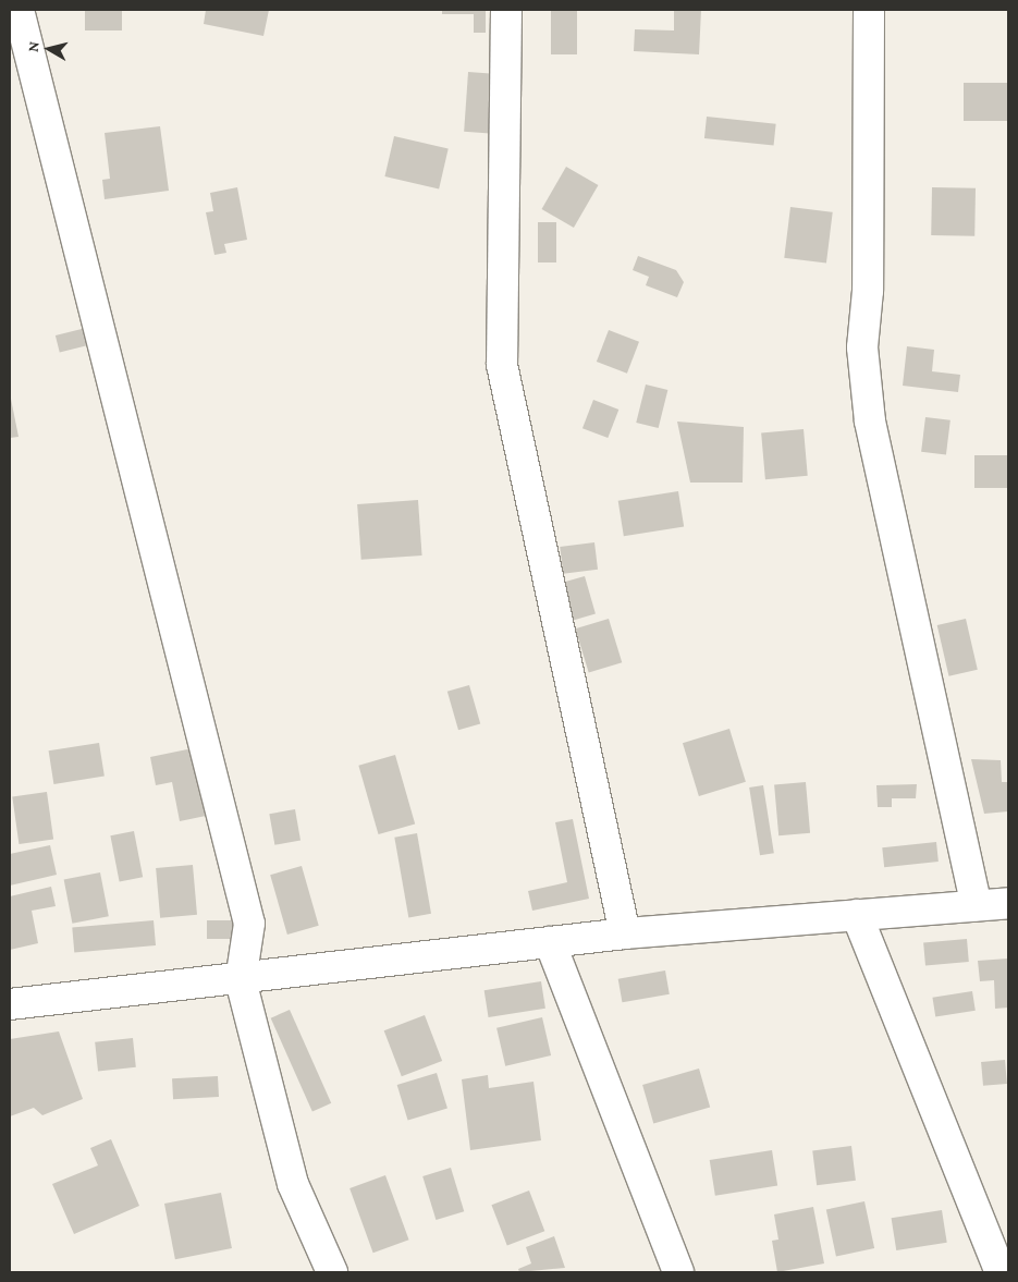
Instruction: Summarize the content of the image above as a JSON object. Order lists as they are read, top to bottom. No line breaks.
{"north":"left"}
